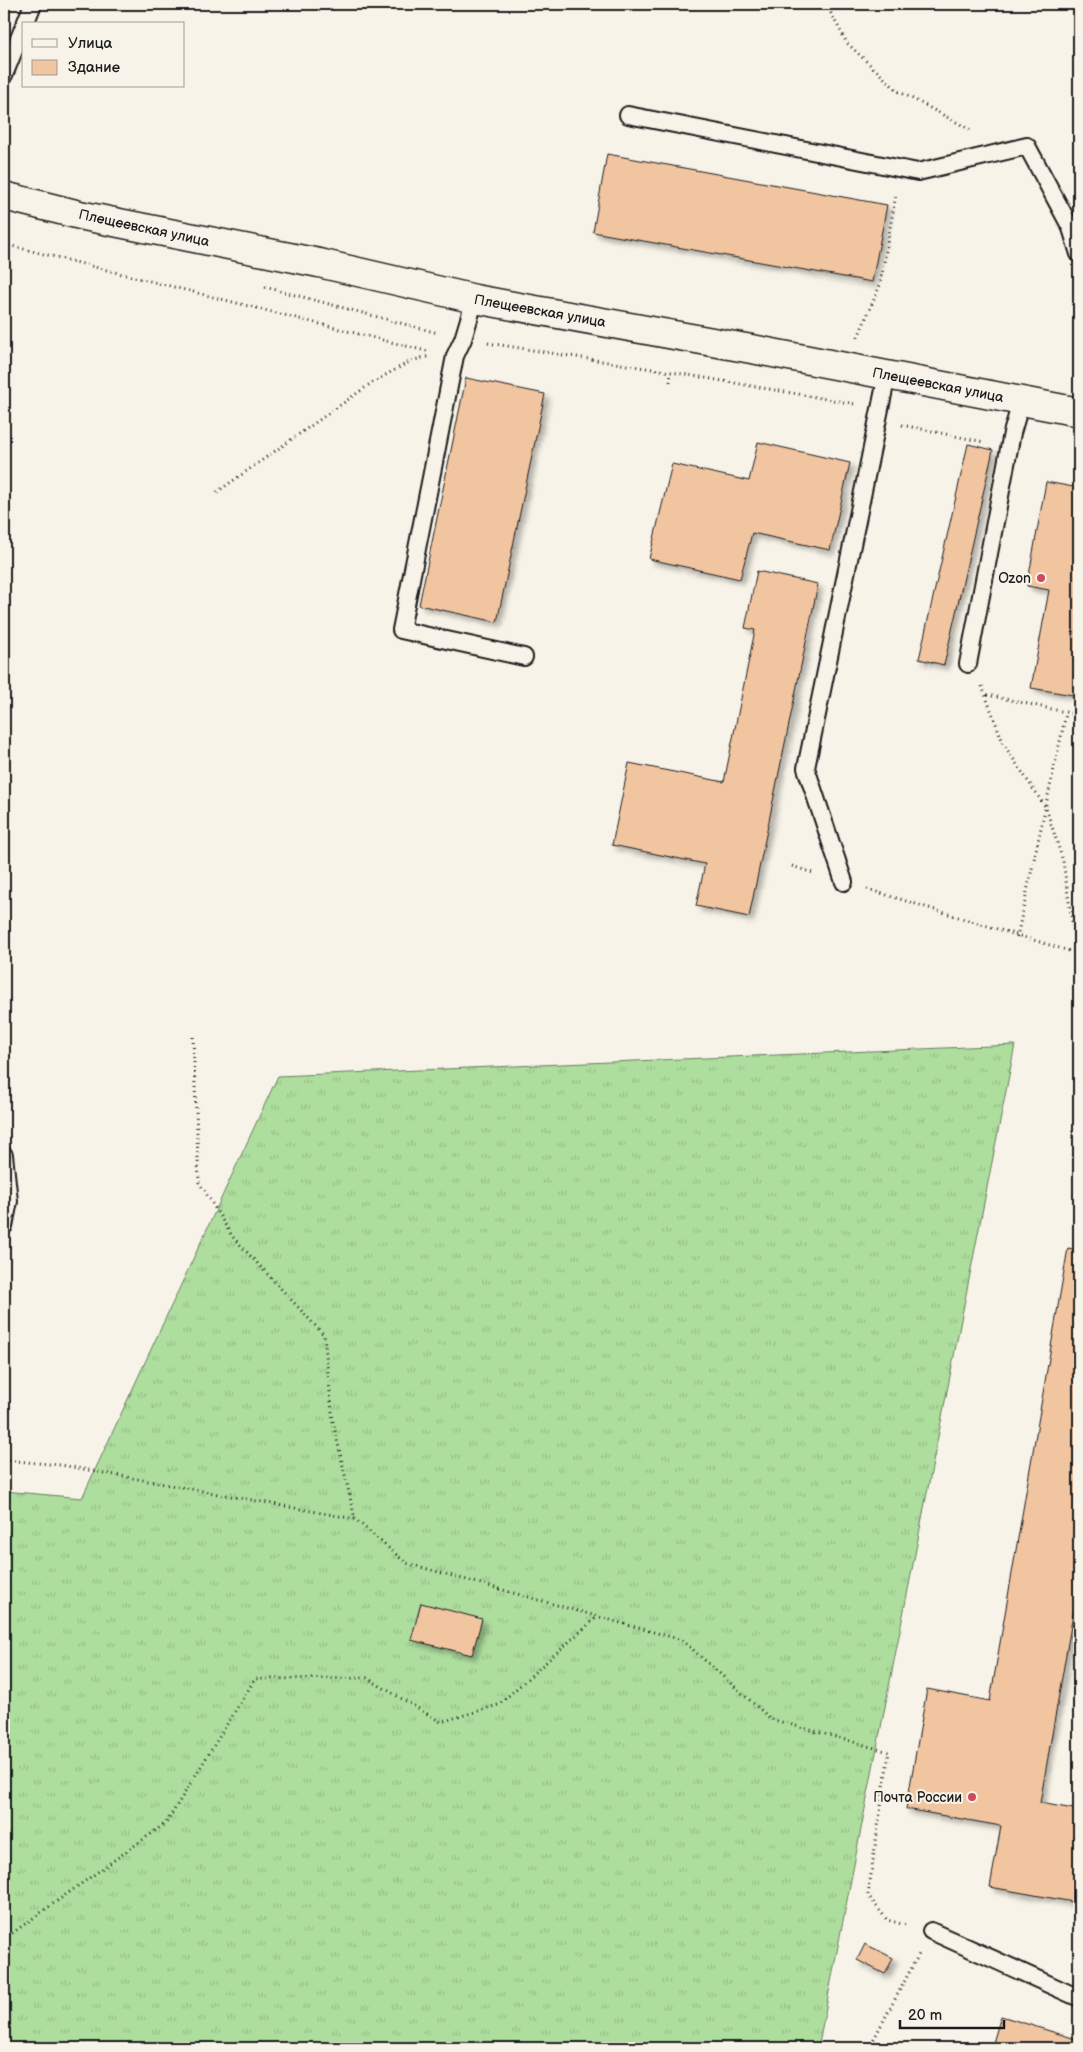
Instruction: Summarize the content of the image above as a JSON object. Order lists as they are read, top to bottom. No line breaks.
{"streets":{"street":["Плещеевская улица"]},"places":["Ozon","Почта России"],"legend":["Улица","Здание"],"scale_bar":"20 m"}
